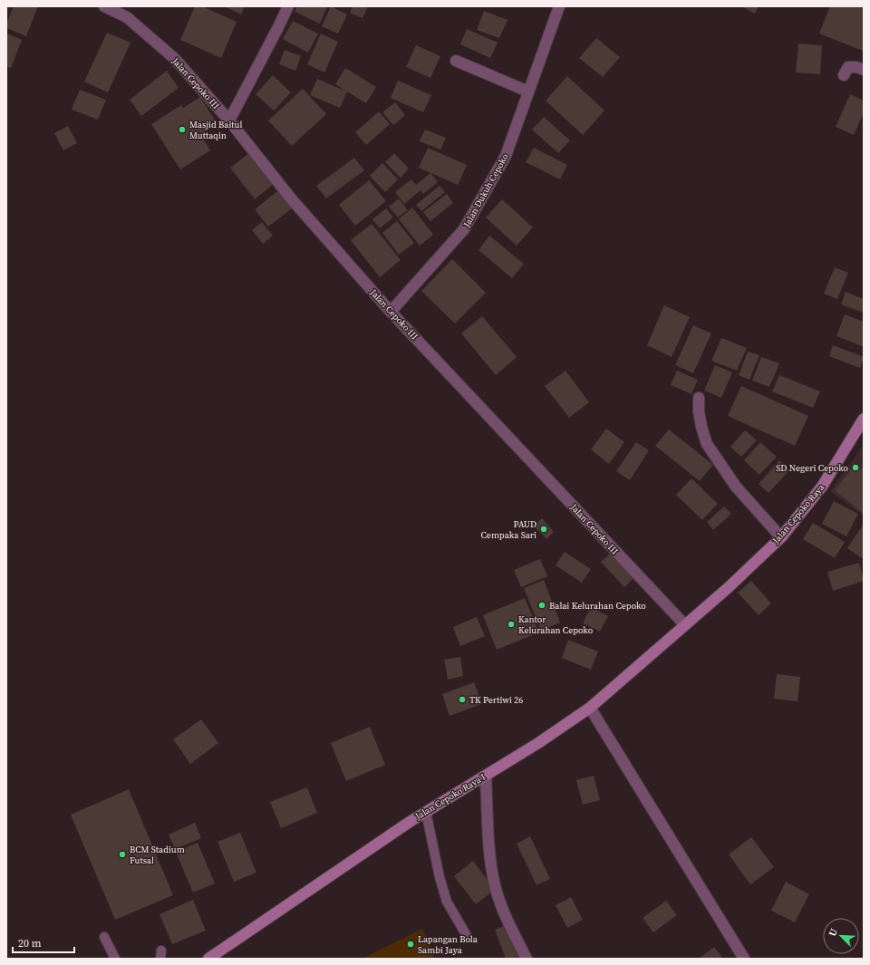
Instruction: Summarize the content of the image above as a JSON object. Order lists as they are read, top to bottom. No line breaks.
{"streets":{"main road":["Jalan Cepoko Raya","Jalan Cepoko Raya I"],"street":["Jalan Cepoko III","Jalan Dukuh Cepoko"]},"crossings":[["Jalan Cepoko III","Jalan Dukuh Cepoko"],["Jalan Cepoko III","Jalan Cepoko Raya"],["Jalan Cepoko III","Jalan Cepoko Raya I"],["Jalan Cepoko Raya","Jalan Cepoko Raya I"]],"places":["Masjid Baitul Muttaqin","SD Negeri Cepoko","PAUD Cempaka Sari","Balai Kelurahan Cepoko","Kantor Kelurahan Cepoko","TK Pertiwi 26","BCM Stadium Futsal","Lapangan Bola Sambi Jaya"],"scale_bar":"20 m","north":"top left"}
